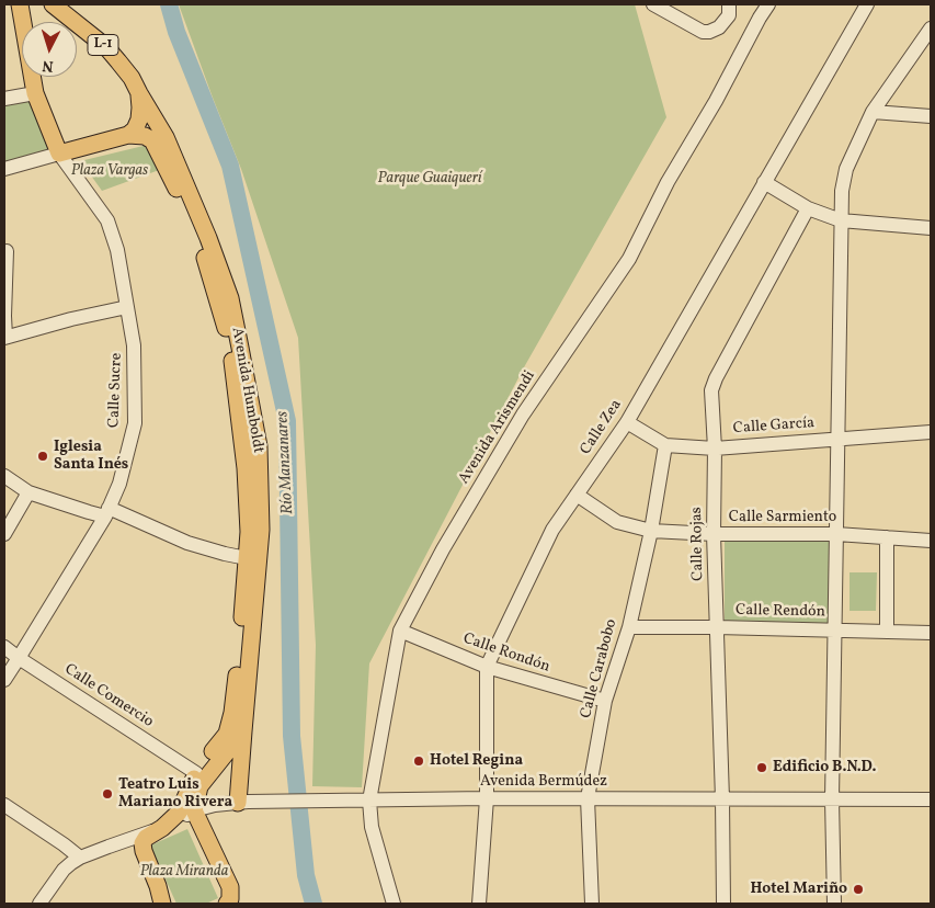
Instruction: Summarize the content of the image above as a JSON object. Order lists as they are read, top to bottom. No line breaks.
{"streets":{"main road":["L-1","Avenida Humboldt"],"street":["Calle Sucre","Calle García","Avenida Arismendi","Calle Zea","Calle Sarmiento","Calle Rojas","Calle Rendón","Calle Rondón","Calle Carabobo","Calle Comercio","Avenida Bermúdez"]},"crossings":[["L-1","Avenida Humboldt"],["L-1","Avenida Bermúdez"],["Calle Sucre","Calle Comercio"],["Avenida Humboldt","Calle Comercio"],["Avenida Humboldt","Avenida Bermúdez"],["Calle García","Calle Zea"],["Calle García","Calle Rojas"],["Calle García","Calle Carabobo"],["Avenida Arismendi","Calle Rondón"],["Avenida Arismendi","Avenida Bermúdez"],["Calle Zea","Calle Sarmiento"],["Calle Zea","Calle Rondón"],["Calle Zea","Avenida Bermúdez"],["Calle Sarmiento","Calle Rojas"],["Calle Sarmiento","Calle Carabobo"],["Calle Rojas","Calle Rendón"],["Calle Rojas","Avenida Bermúdez"],["Calle Rendón","Calle Carabobo"],["Calle Rondón","Calle Carabobo"],["Calle Carabobo","Avenida Bermúdez"]],"water":["Río Manzanares"],"parks":["Plaza Vargas","Parque Guaiquerí","Plaza Miranda"],"places":["Iglesia Santa Inés","Hotel Regina","Edificio B.N.D.","Teatro Luis Mariano Rivera","Hotel Mariño"],"north":"bottom"}
